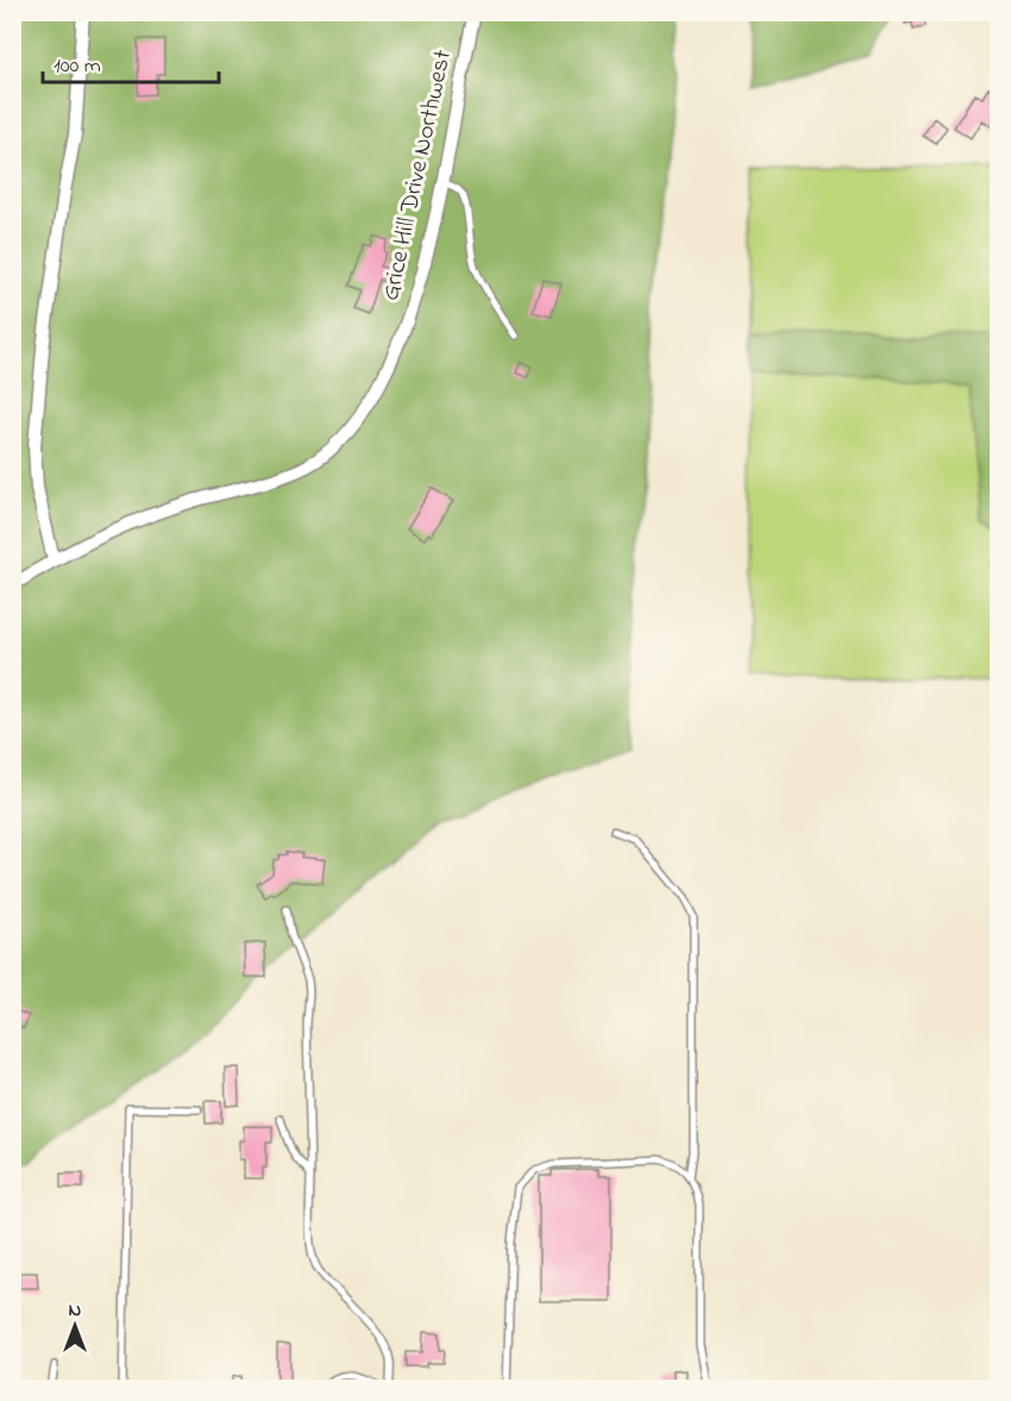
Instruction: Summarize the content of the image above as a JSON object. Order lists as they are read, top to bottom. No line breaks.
{"streets":{"street":["Grice Hill Drive Northwest"]},"scale_bar":"100 m","north":"top"}
